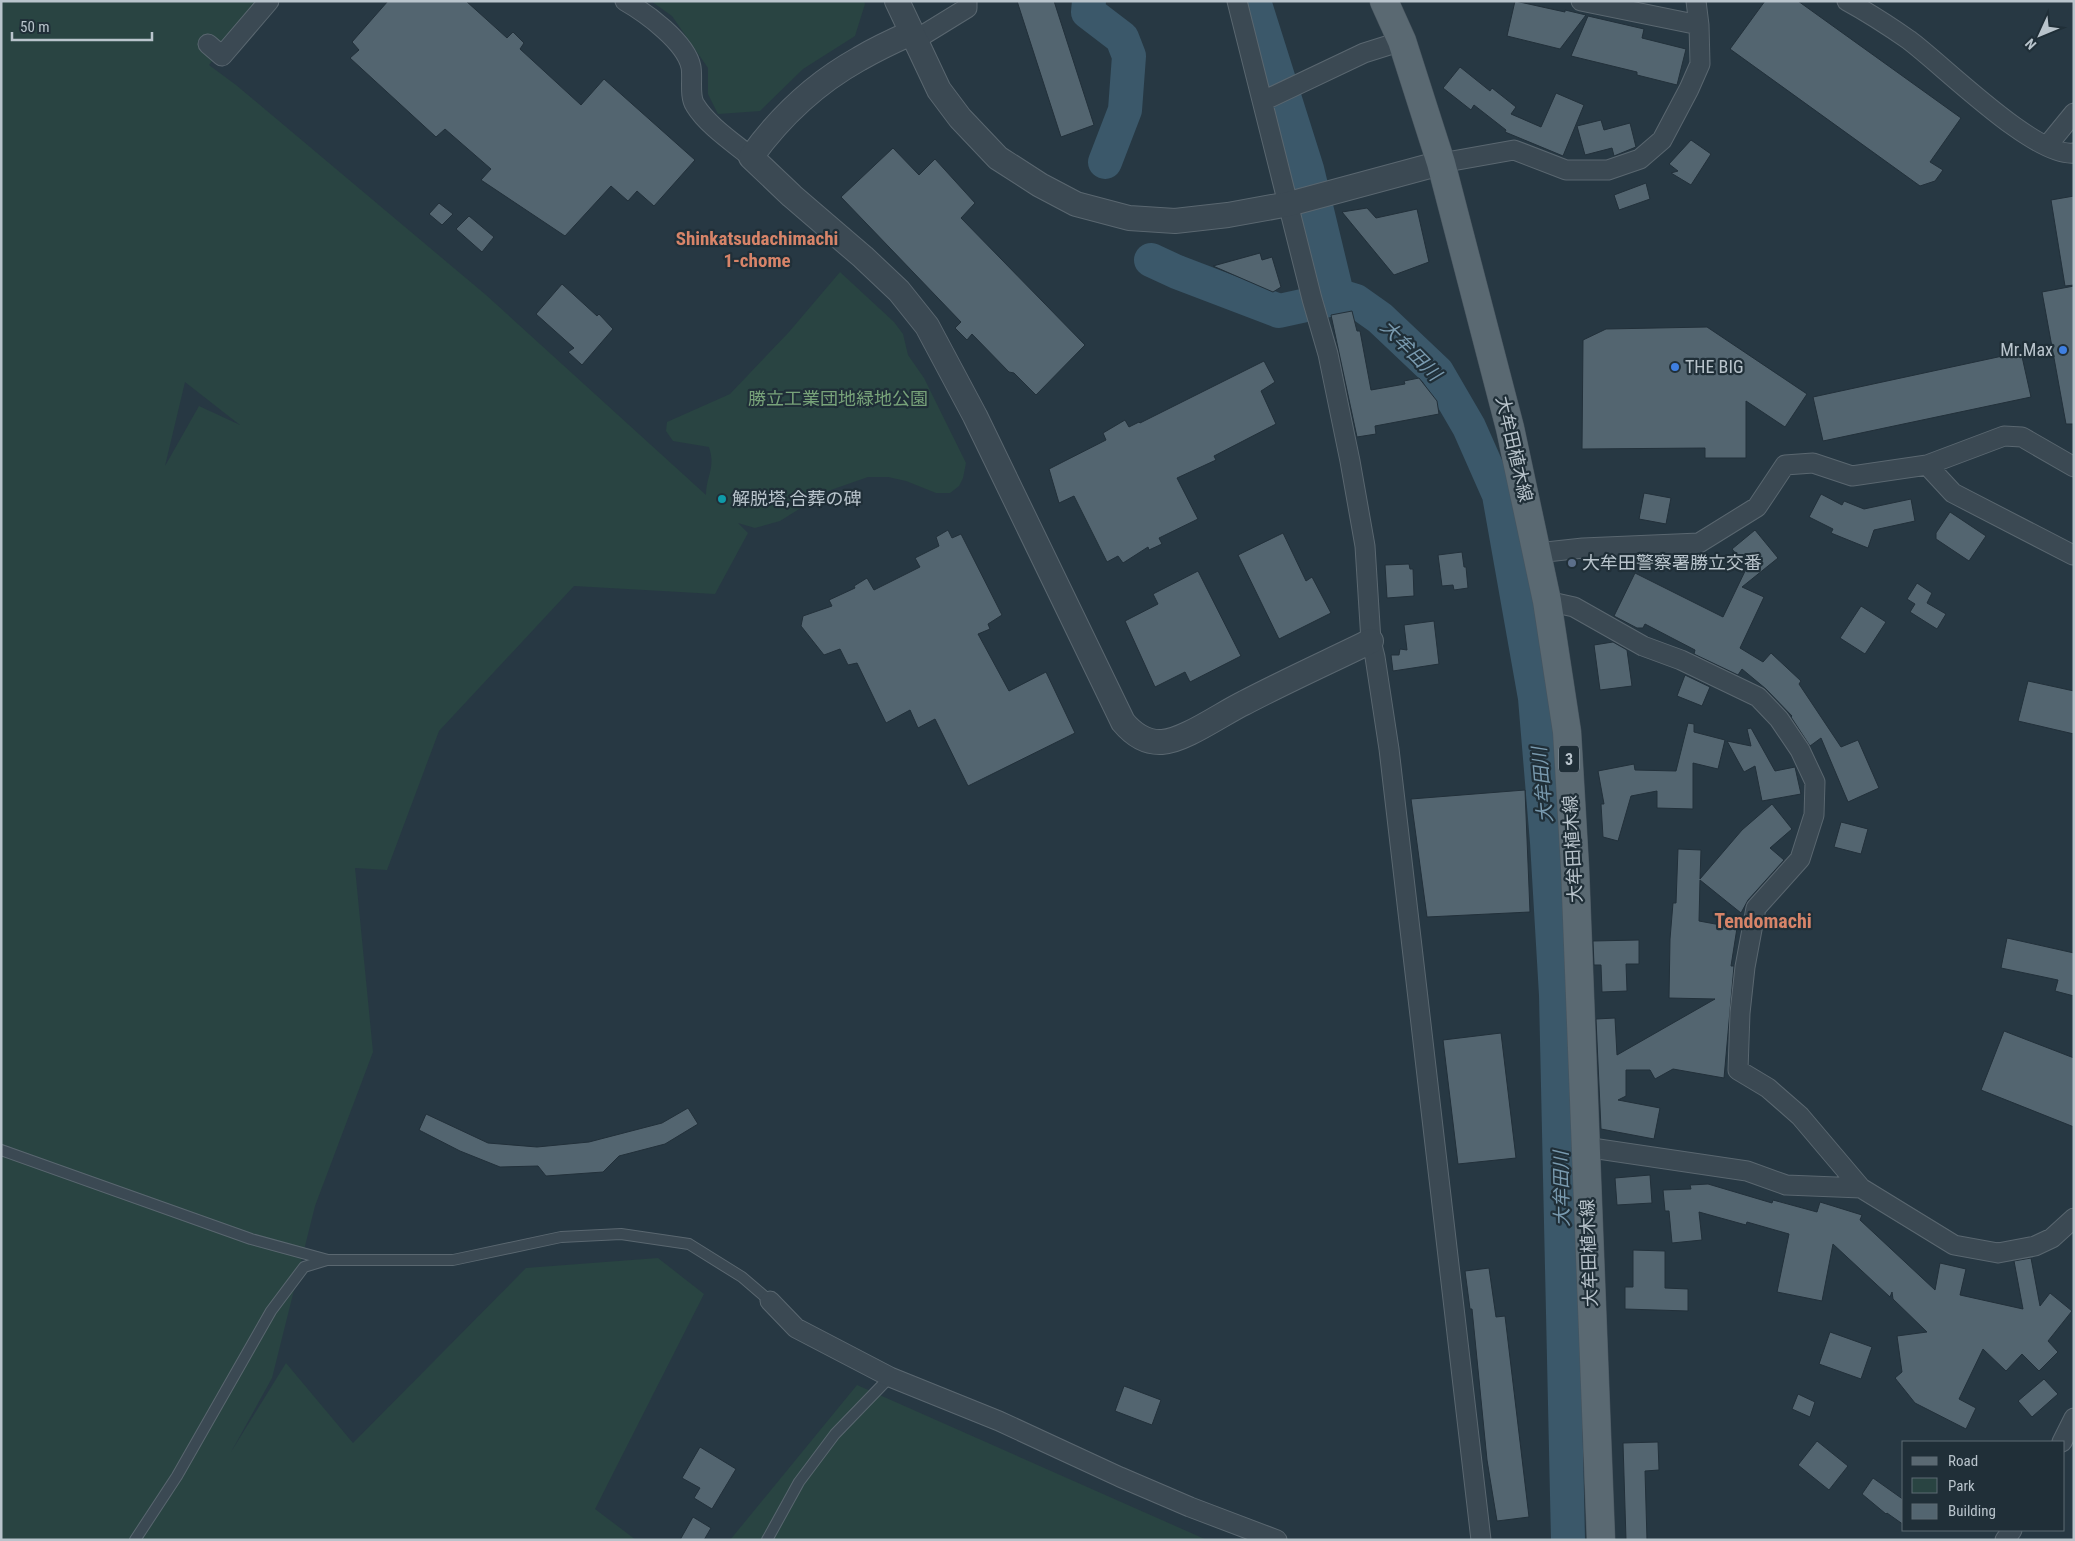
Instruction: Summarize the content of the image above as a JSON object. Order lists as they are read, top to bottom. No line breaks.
{"streets":{"main road":["大牟田植木線","3"]},"districts":["Shinkatsudachimachi 1-chome","Tendomachi"],"water":["大牟田川"],"parks":["勝立工業団地緑地公園"],"places":["Mr.Max","THE BIG","解脱塔,合葬の碑","大牟田警察署勝立交番"],"legend":["Road","Park","Building"],"scale_bar":"50 m","north":"bottom left"}
